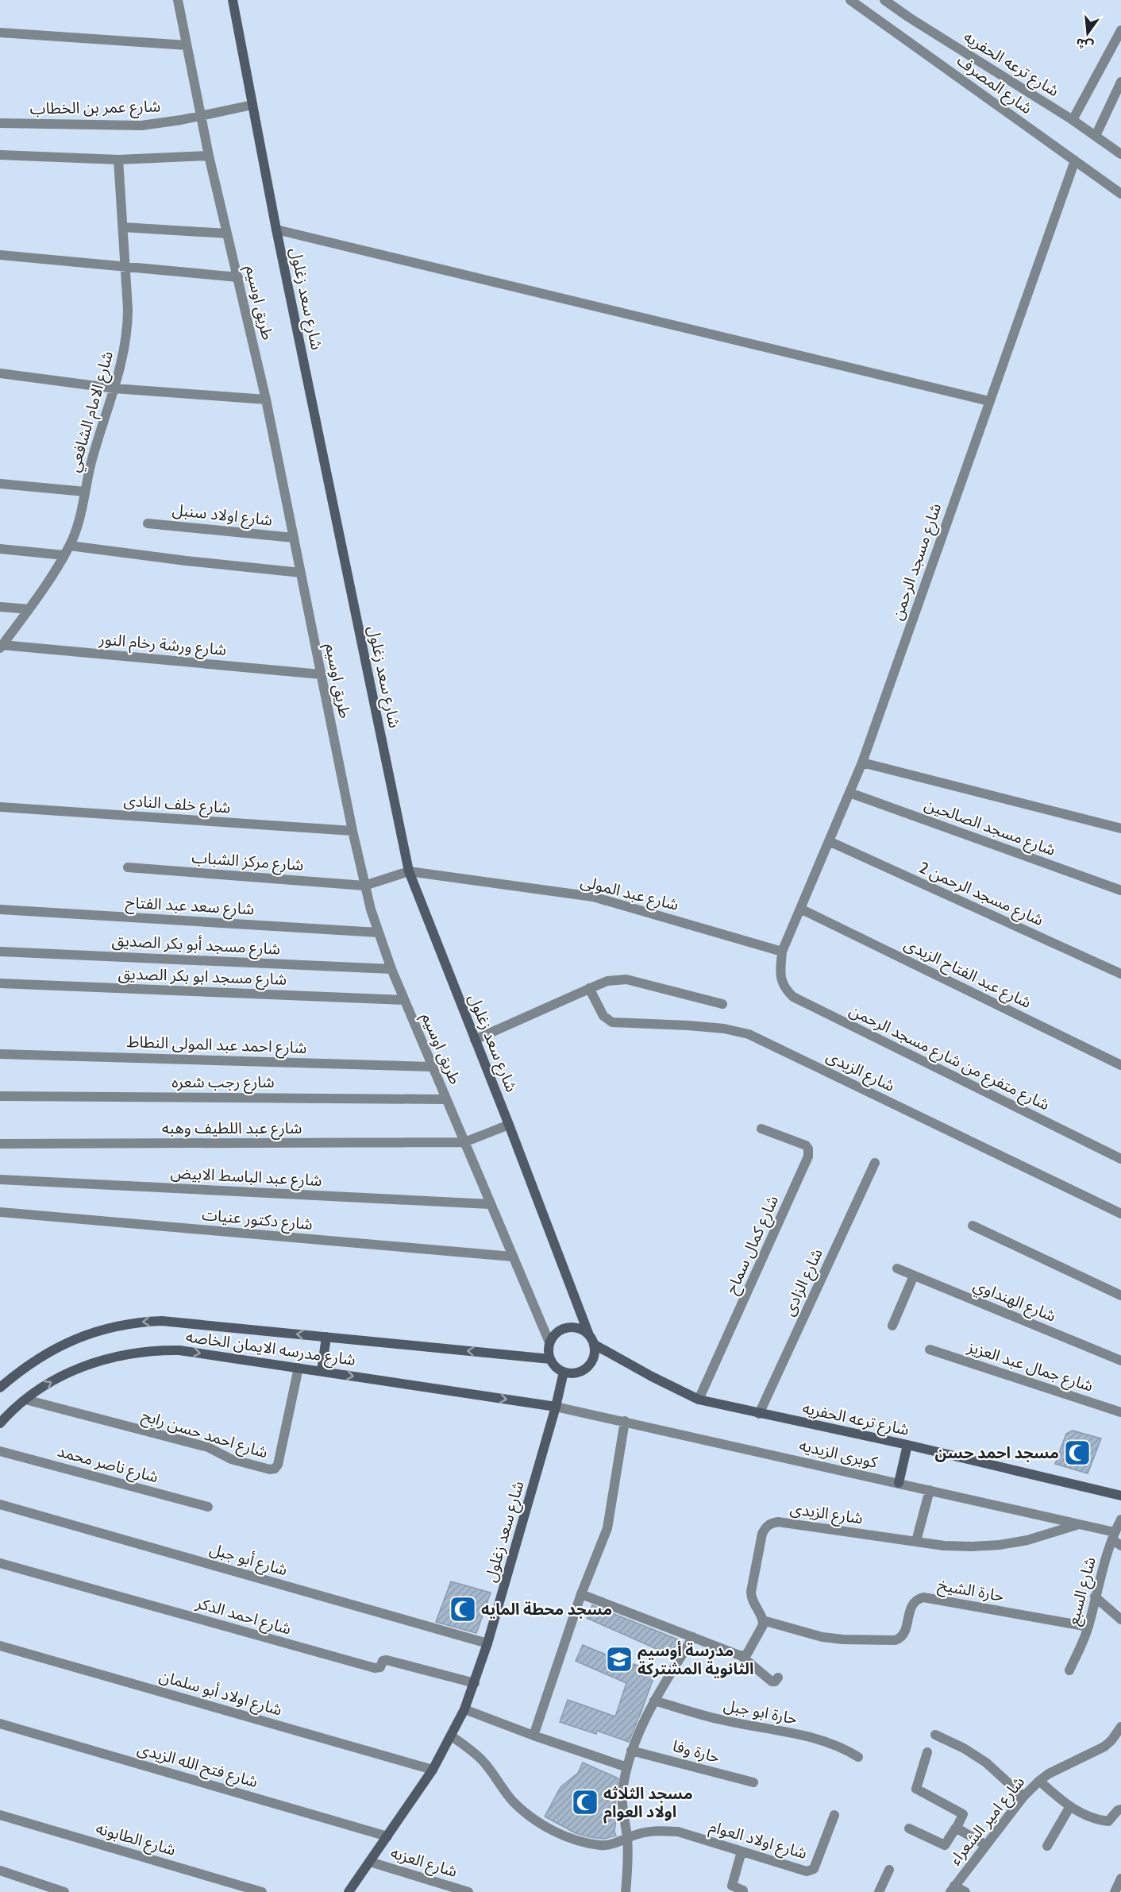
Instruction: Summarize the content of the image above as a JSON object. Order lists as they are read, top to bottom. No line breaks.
{"streets":{"street":["شارع ترعه الحفريه","شارع المصرف","شارع عمر بن الخطاب","شارع سعد زغلول","طريق اوسيم","شارع الامام الشافعي","شارع اولاد سنبل","شارع مسجد الرحمن","شارع ورشة رخام النور","شارع خلف النادى","شارع مسجد الصالحين","شارع مركز الشباب","شارع عبد المولى","شارع مسجد الرحمن 2","شارع سعد عبد الفتاح","شارع مسجد أبو بكر الصديق","شارع عبد الفتاح الزيدى","شارع مسجد ابو بكر الصديق","شارع احمد عبد المولى النطاط","شارع متفرع من شارع مسجد الرحمن","شارع الزيدى","شارع رجب شعره","شارع عبد اللطيف وهبه","شارع عبد الباسط الابيض","شارع دكتور عنيات","شارع كمال سماح","شارع الزادى","شارع الهنداوي","شارع مدرسه الايمان الخاصه","شارع جمال عبد العزيز","شارع احمد حسن رابح","كوبرى الزيديه","شارع ناصر محمد","شارع أبو جبل","حارة الشيخ","شارع السبع","شارع احمد الدكر","شارع اولاد أبو سلمان","حارة ابو جبل","حارة وفا","شارع فتح الله الزيدى","شارع امير الشعراء","شارع الطابونه","شارع اولاد العوام","شارع العزبه"]},"crossings":[["شارع ترعه الحفريه","شارع سعد زغلول"],["شارع ترعه الحفريه","طريق اوسيم"],["شارع ترعه الحفريه","شارع كمال سماح"],["شارع ترعه الحفريه","شارع الزادى"],["شارع ترعه الحفريه","شارع مدرسه الايمان الخاصه"],["شارع المصرف","شارع مسجد الرحمن"],["شارع عمر بن الخطاب","شارع سعد زغلول"],["شارع عمر بن الخطاب","طريق اوسيم"],["شارع سعد زغلول","طريق اوسيم"],["شارع سعد زغلول","شارع عبد المولى"],["شارع سعد زغلول","شارع مدرسه الايمان الخاصه"],["شارع سعد زغلول","كوبرى الزيديه"],["شارع سعد زغلول","شارع أبو جبل"],["شارع سعد زغلول","شارع احمد الدكر"],["شارع سعد زغلول","شارع اولاد أبو سلمان"],["شارع سعد زغلول","شارع فتح الله الزيدى"],["شارع سعد زغلول","شارع اولاد العوام"],["شارع سعد زغلول","شارع العزبه"],["طريق اوسيم","شارع اولاد سنبل"],["طريق اوسيم","شارع ورشة رخام النور"],["طريق اوسيم","شارع خلف النادى"],["طريق اوسيم","شارع مركز الشباب"],["طريق اوسيم","شارع سعد عبد الفتاح"],["طريق اوسيم","شارع مسجد أبو بكر الصديق"],["طريق اوسيم","شارع مسجد ابو بكر الصديق"],["طريق اوسيم","شارع احمد عبد المولى النطاط"],["طريق اوسيم","شارع رجب شعره"],["طريق اوسيم","شارع عبد اللطيف وهبه"],["طريق اوسيم","شارع عبد الباسط الابيض"],["طريق اوسيم","شارع دكتور عنيات"],["طريق اوسيم","شارع مدرسه الايمان الخاصه"],["شارع الامام الشافعي","شارع ورشة رخام النور"],["شارع مسجد الرحمن","شارع مسجد الصالحين"],["شارع مسجد الرحمن","شارع عبد المولى"],["شارع مسجد الرحمن","شارع مسجد الرحمن 2"],["شارع مسجد الرحمن","شارع عبد الفتاح الزيدى"],["شارع مسجد الرحمن","شارع متفرع من شارع مسجد الرحمن"],["شارع الزيدى","كوبرى الزيديه"],["شارع الزيدى","حارة الشيخ"],["شارع مدرسه الايمان الخاصه","شارع احمد حسن رابح"],["شارع مدرسه الايمان الخاصه","كوبرى الزيديه"],["كوبرى الزيديه","شارع السبع"],["حارة الشيخ","شارع السبع"]],"places":{"mosque":["مسجد احمد حسن","مسجد محطة المايه","مسجد الثلاثه اولاد العوام"],"school or university":["مدرسة أوسيم الثانوية المشتركة"]},"north":"bottom"}
